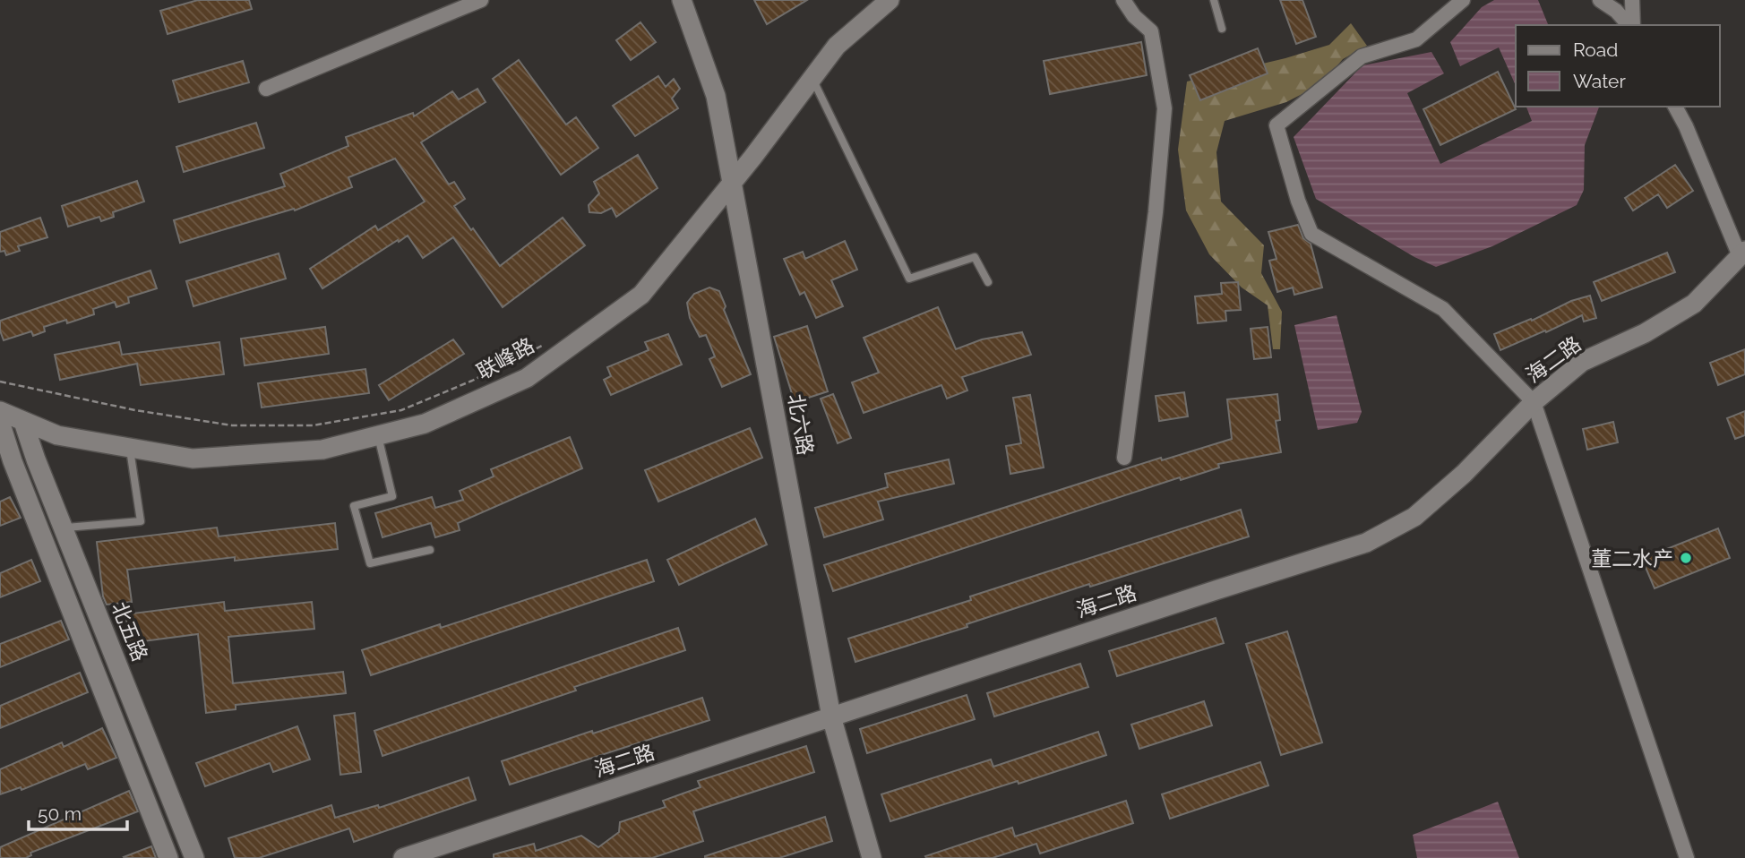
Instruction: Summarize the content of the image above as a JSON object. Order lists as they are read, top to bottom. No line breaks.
{"streets":{"street":["联峰路","海二路","北六路","北五路"]},"crossings":[["联峰路","北六路"],["联峰路","北五路"],["海二路","北六路"]],"places":["董二水产"],"legend":["Road","Water"],"scale_bar":"50 m"}
